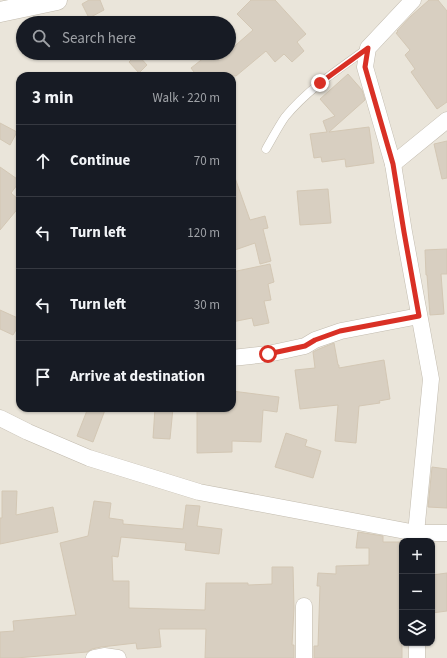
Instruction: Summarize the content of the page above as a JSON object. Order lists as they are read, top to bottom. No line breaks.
{"page":{"search":"Search here","heading":["3 min","Walk · 220 m"],"list":[["Continue","70 m"],["Turn left","120 m"],["Turn left","30 m"],"Arrive at destination"],"map_buttons":["+","−"]}}
